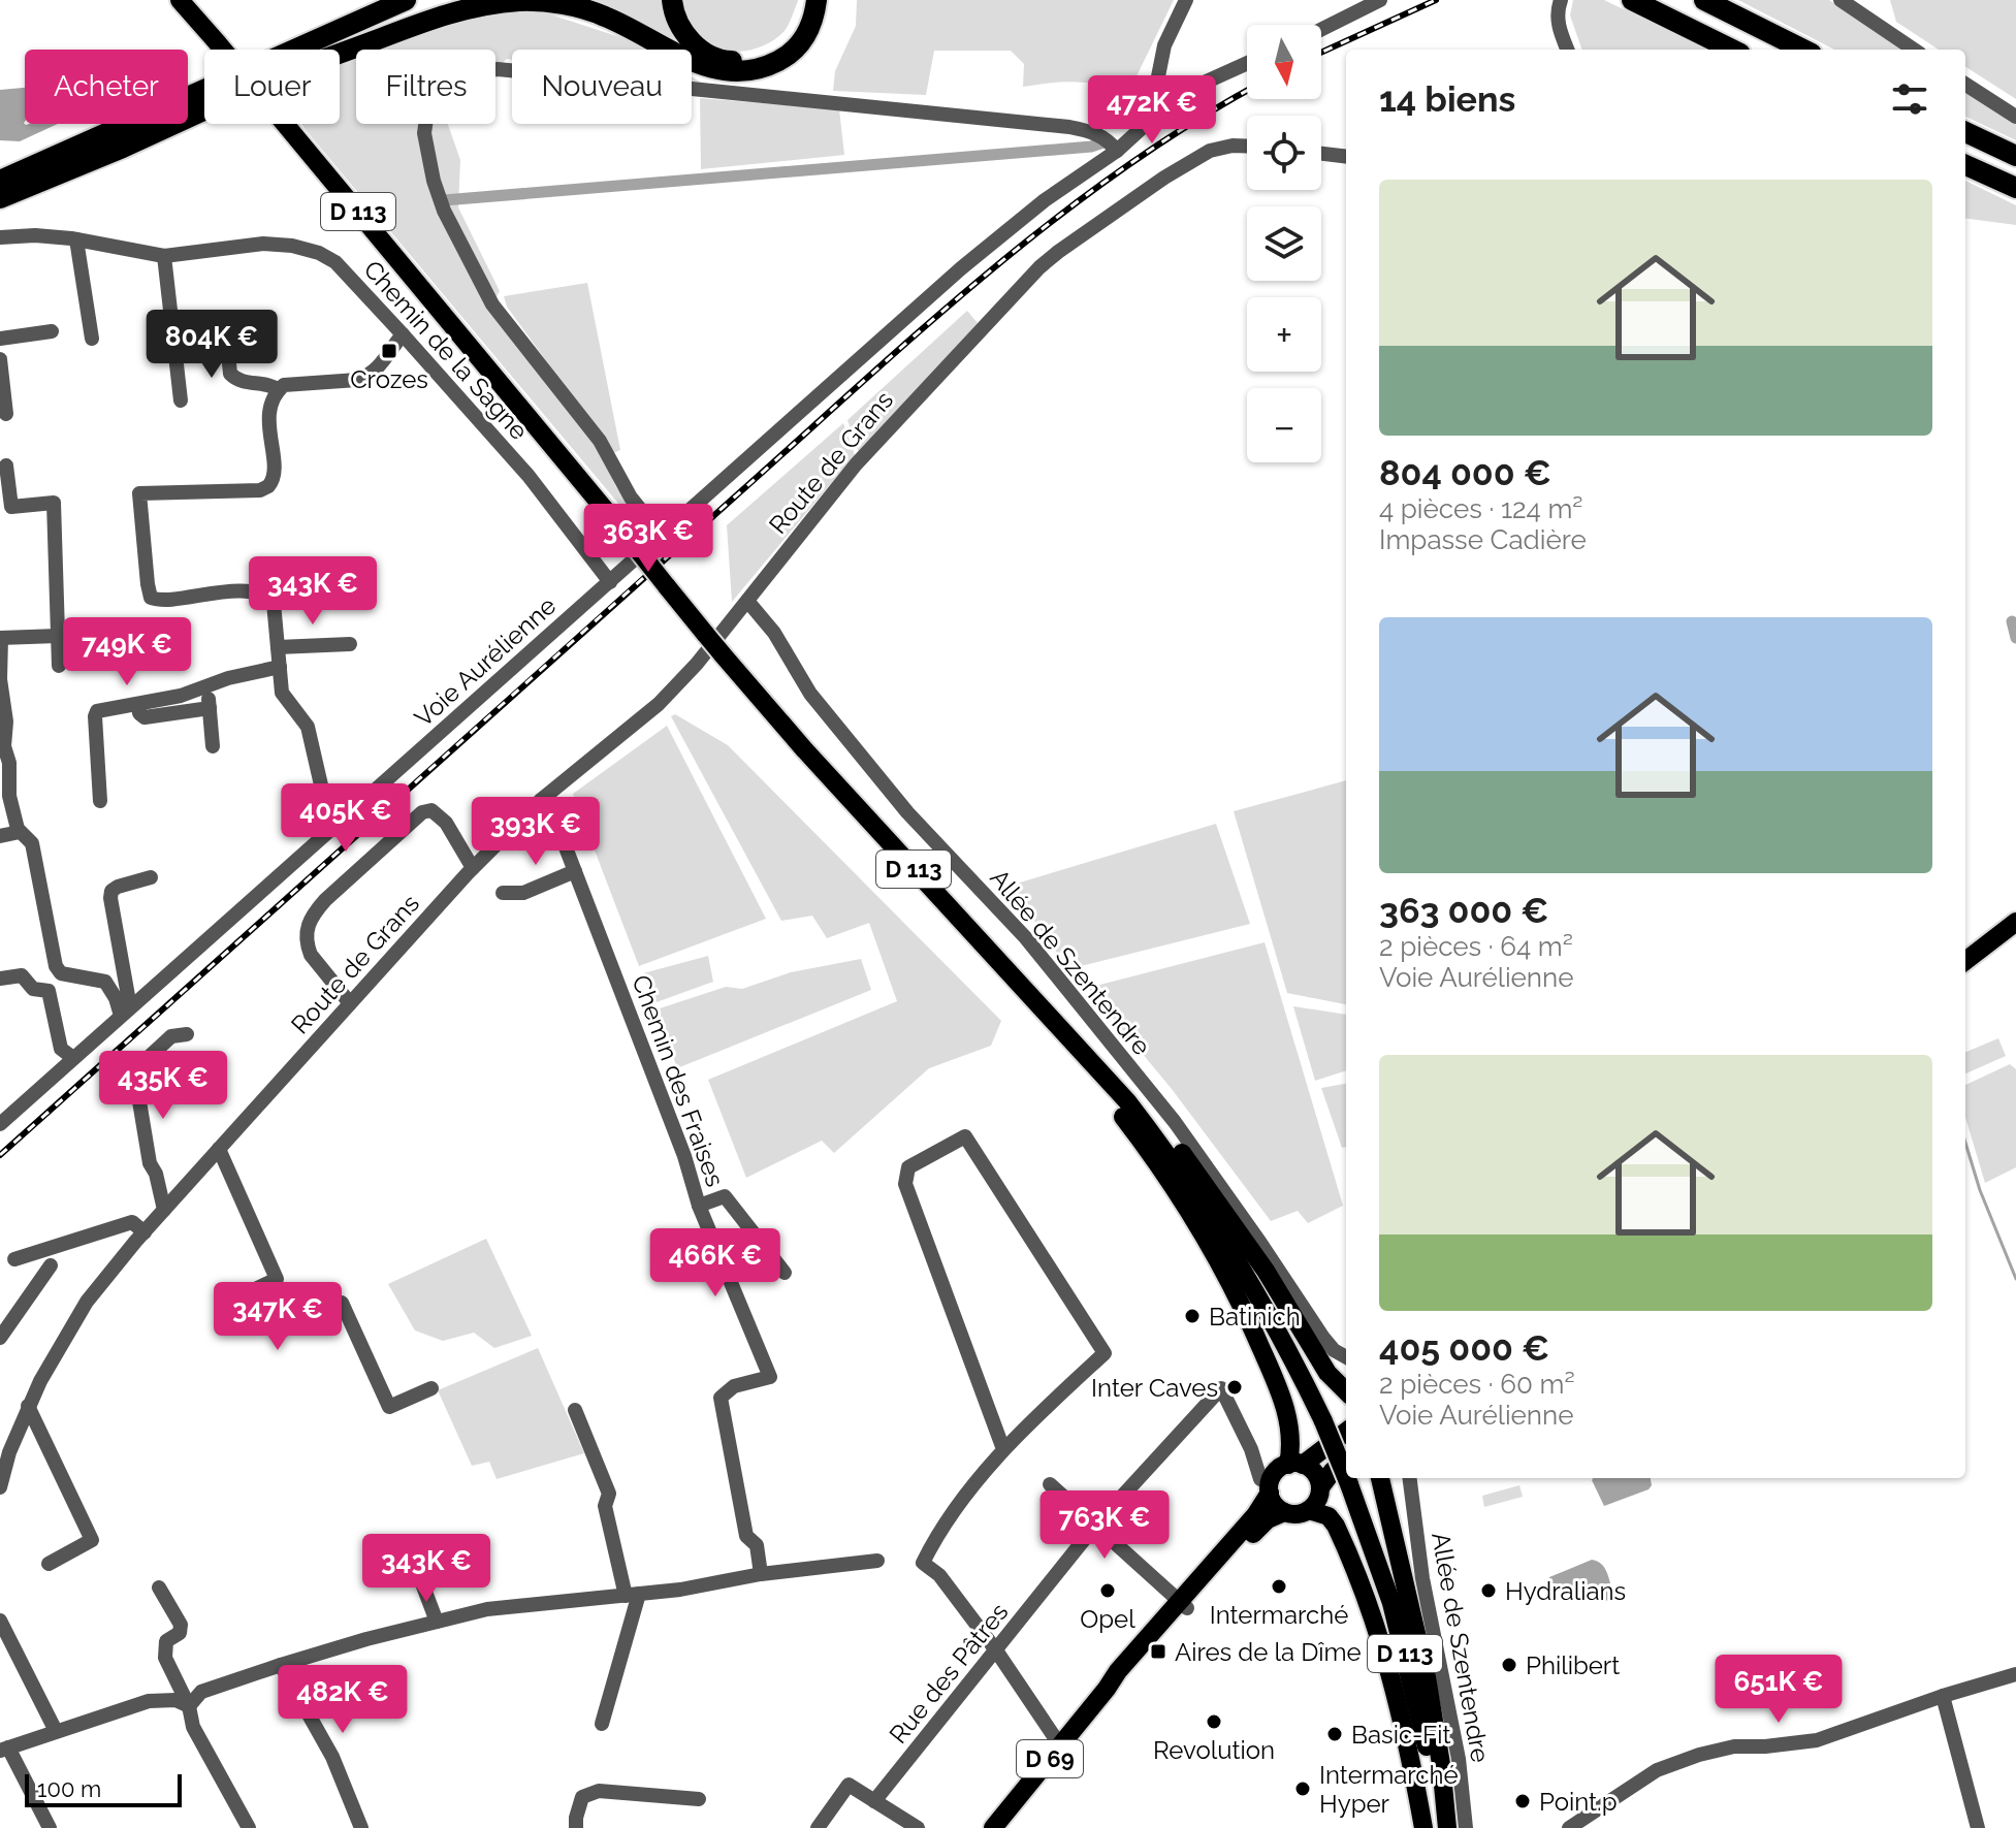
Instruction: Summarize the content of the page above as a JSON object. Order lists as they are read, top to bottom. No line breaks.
{"streets":{"main road":["D 113","D 69"],"street":["Chemin de la Sagne","Route de Grans","Voie Aurélienne","Allée de Szentendre","Chemin des Fraises","Rue des Pâtres"]},"crossings":[["D 113","Rue des Pâtres"],["D 113","D 69"],["Chemin de la Sagne","Voie Aurélienne"],["Route de Grans","Allée de Szentendre"],["Route de Grans","Chemin des Fraises"],["Rue des Pâtres","D 69"]],"places":{"transit":["Crozes","Aires de la Dîme"],"other":["Batinich","Inter Caves","Intermarché","Opel","Hydralians","Philibert","Revolution","Basic-Fit","Intermarché Hyper","Point.p"]},"scale_bar":"100 m","north":"bottom","page":{"map_buttons":["+","−"],"chip":["Acheter","Louer","Filtres","Nouveau"],"heading":"14 biens","price":["472K €","804K €","363K €","343K €","749K €","405K €","393K €","435K €","466K €","347K €","763K €","343K €","651K €","482K €"],"list":[{"name":"804 000 €","note":"4 pièces · 124 m² · Impasse Cadière"},{"name":"363 000 €","note":"2 pièces · 64 m² · Voie Aurélienne"},{"name":"405 000 €","note":"2 pièces · 60 m² · Voie Aurélienne"}],"scale":"100 m"}}
